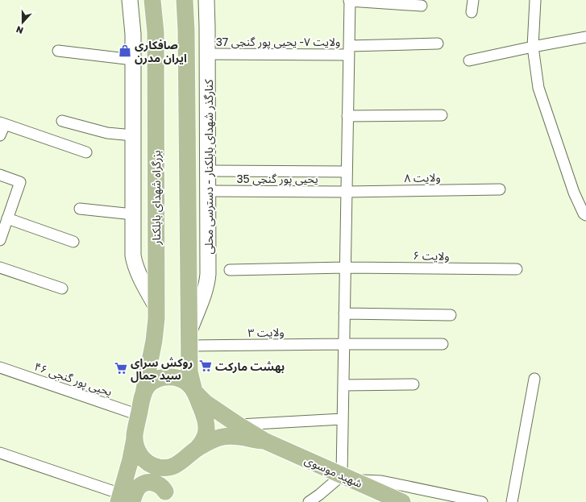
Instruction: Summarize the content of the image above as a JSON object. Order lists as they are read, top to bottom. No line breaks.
{"streets":{"main road":["کنارگذر شهدای بابلکنار - دسترسی محلی","بزرگراه شهدای بابلکنار","شهید موسوی"],"street":["ولایت ۷- یحیی پور گنجی 37","ولایت ۸","یحیی پور گنجی 35","ولایت ۶","ولایت ۳","یحیی پور گنجی ۴۶"]},"crossings":[["ولایت ۷- یحیی پور گنجی 37","کنارگذر شهدای بابلکنار - دسترسی محلی"],["کنارگذر شهدای بابلکنار - دسترسی محلی","یحیی پور گنجی 35"],["کنارگذر شهدای بابلکنار - دسترسی محلی","ولایت ۳"],["ولایت ۸","یحیی پور گنجی 35"],["بزرگراه شهدای بابلکنار","یحیی پور گنجی ۴۶"],["بزرگراه شهدای بابلکنار","شهید موسوی"],["یحیی پور گنجی ۴۶","شهید موسوی"]],"places":{"shop":["صافکاری ایران مدرن"],"supermarket":["بهشت مارکت","روکش سرای سید جمال"]},"north":"bottom"}
